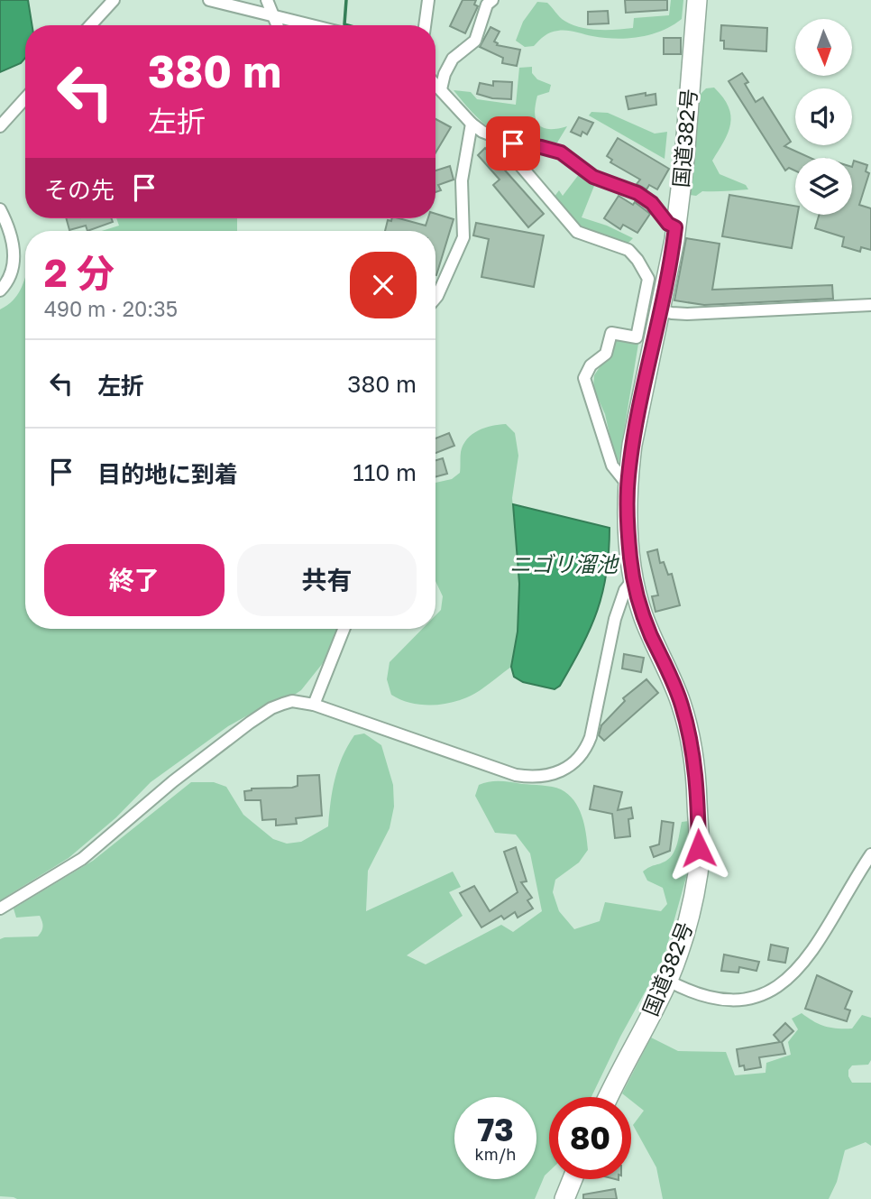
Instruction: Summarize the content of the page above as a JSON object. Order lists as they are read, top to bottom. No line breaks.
{"streets":{"highway":["国道382号"]},"water":["ニゴリ溜池"],"north":"bottom","page":{"turn":["380 m","左折"],"then":"その先","heading":["2 分","490 m · 20:35"],"list":[{"name":"左折","value":"380 m"},{"name":"目的地に到着","value":"110 m"}],"buttons":["終了","共有"],"speed":"73 km/h","limit":"80"}}
